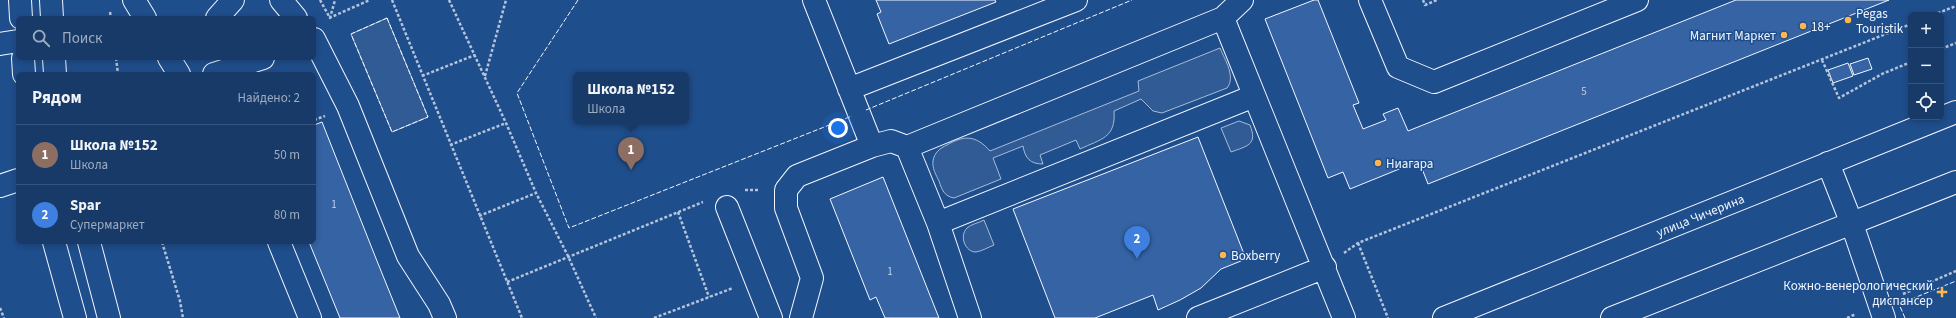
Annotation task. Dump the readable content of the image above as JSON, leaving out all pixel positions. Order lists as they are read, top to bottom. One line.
{"streets":{"main road":["улица Чичерина"]},"places":{"other":["Pegas Touristik","18+","Магнит Маркет","Ниагара","Boxberry"],"health":["Кожно-венерологический диспансер"]},"house_numbers":["5","1","1"],"page":{"map_buttons":["+","−"],"search":"Поиск","popup":["Школа №152","Школа"],"heading":["Рядом","Найдено: 2"],"list":[{"mark":"1","name":"Школа №152","note":"Школа","value":"50 m"},{"mark":"2","name":"Spar","note":"Супермаркет","value":"80 m"}],"pins":["1","2"]}}
